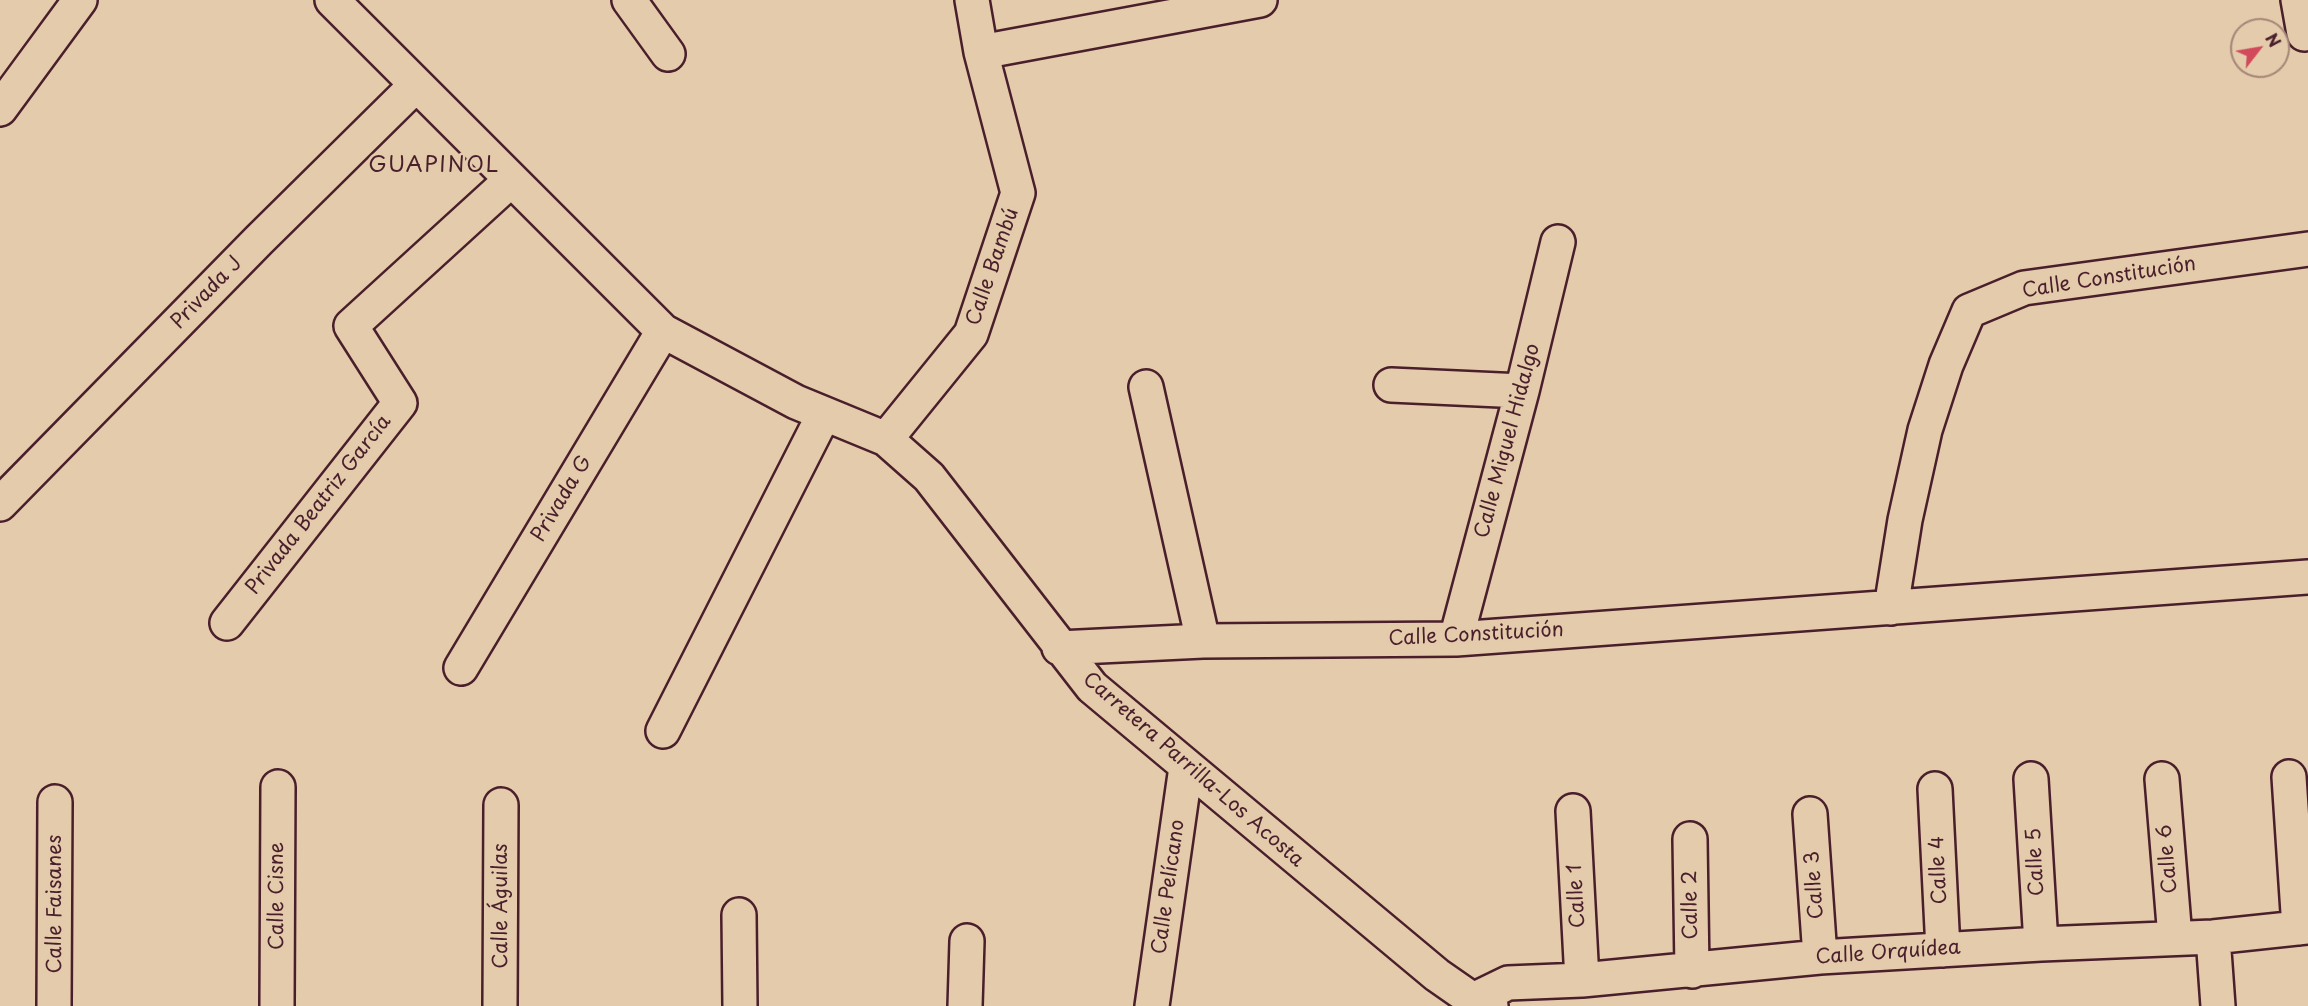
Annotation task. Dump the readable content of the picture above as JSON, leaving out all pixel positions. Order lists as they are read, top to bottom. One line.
{"streets":{"street":["Calle Bambú","Calle Constitución","Privada J","Calle Miguel Hidalgo","Privada G","Privada Beatriz García","Carretera Parrilla-Los Acosta","Calle 6","Calle 5","Calle 4","Calle 3","Calle Pelícano","Calle Cisne","Calle 1","Calle Faisanes","Calle 2","Calle Águilas","Calle Orquídea"]},"crossings":[["Calle Bambú","Carretera Parrilla-Los Acosta"],["Calle Constitución","Calle Miguel Hidalgo"],["Calle Constitución","Carretera Parrilla-Los Acosta"],["Privada J","Carretera Parrilla-Los Acosta"],["Privada G","Carretera Parrilla-Los Acosta"],["Privada Beatriz García","Carretera Parrilla-Los Acosta"],["Carretera Parrilla-Los Acosta","Calle Pelícano"],["Carretera Parrilla-Los Acosta","Calle Orquídea"],["Calle 6","Calle Orquídea"],["Calle 5","Calle Orquídea"],["Calle 4","Calle Orquídea"],["Calle 3","Calle Orquídea"],["Calle 1","Calle Orquídea"],["Calle 2","Calle Orquídea"]],"districts":["GUAPINOL"],"north":"top right"}
